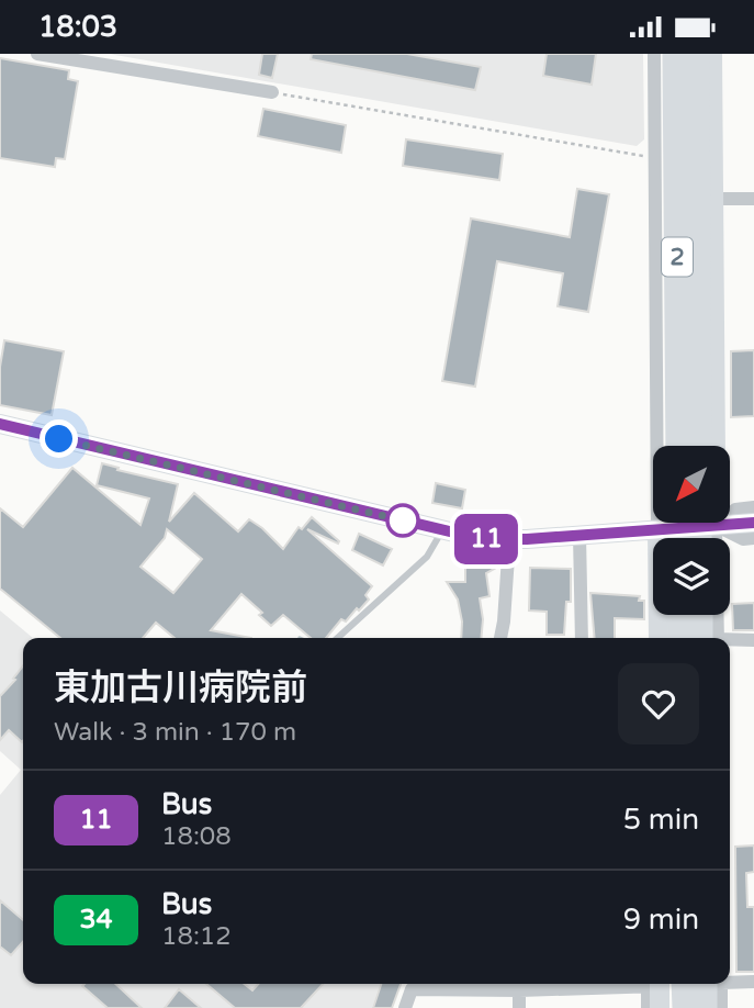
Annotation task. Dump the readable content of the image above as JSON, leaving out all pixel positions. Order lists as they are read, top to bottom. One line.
{"streets":{"highway":["2"]},"lines":["bus line 11"],"north":"bottom left","page":{"status":"18:03","on_map":"11","heading":["東加古川病院前","Walk · 3 min · 170 m"],"list":[{"mark":"11","name":"Bus","note":"18:08","value":"5 min"},{"mark":"34","name":"Bus","note":"18:12","value":"9 min"}]}}
